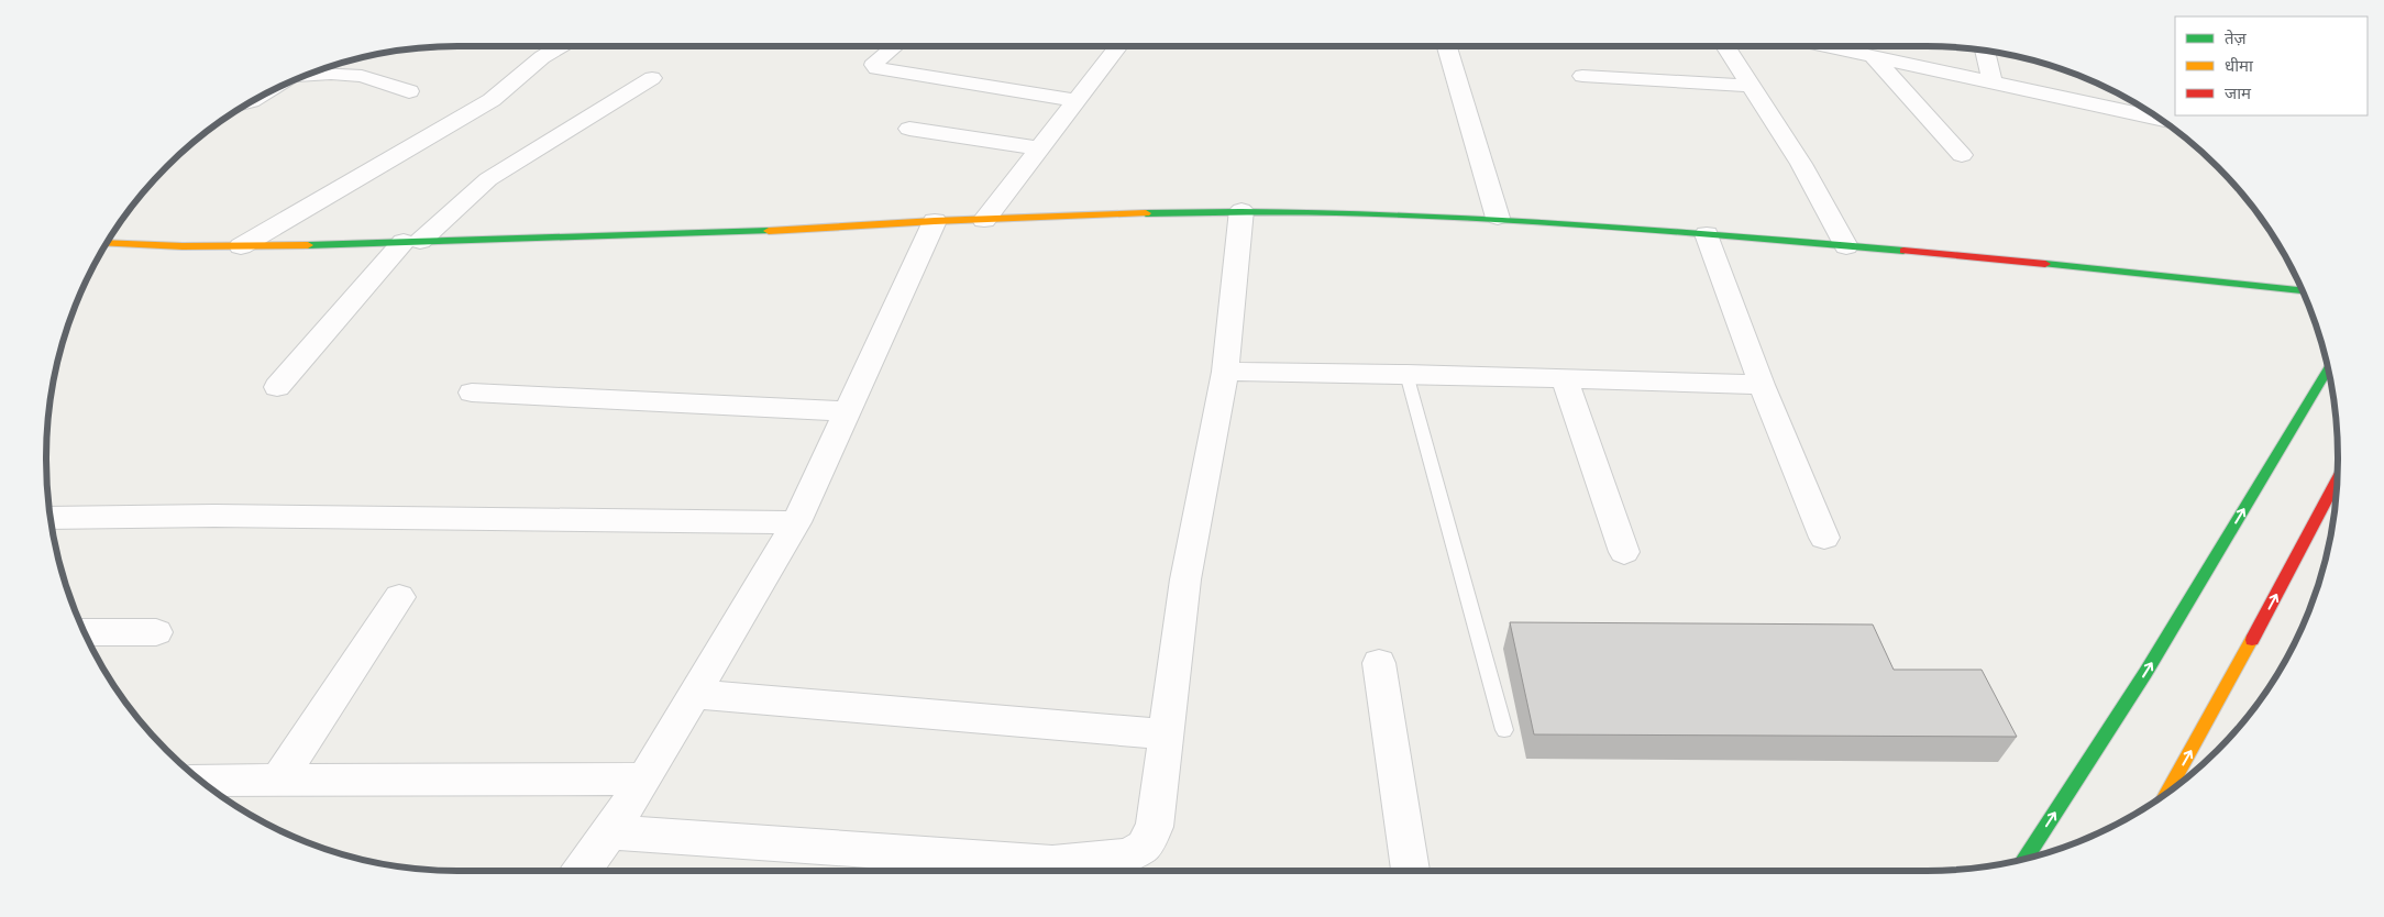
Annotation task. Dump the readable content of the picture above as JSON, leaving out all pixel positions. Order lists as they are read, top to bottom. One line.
{"legend":["तेज़","धीमा","जाम"]}
